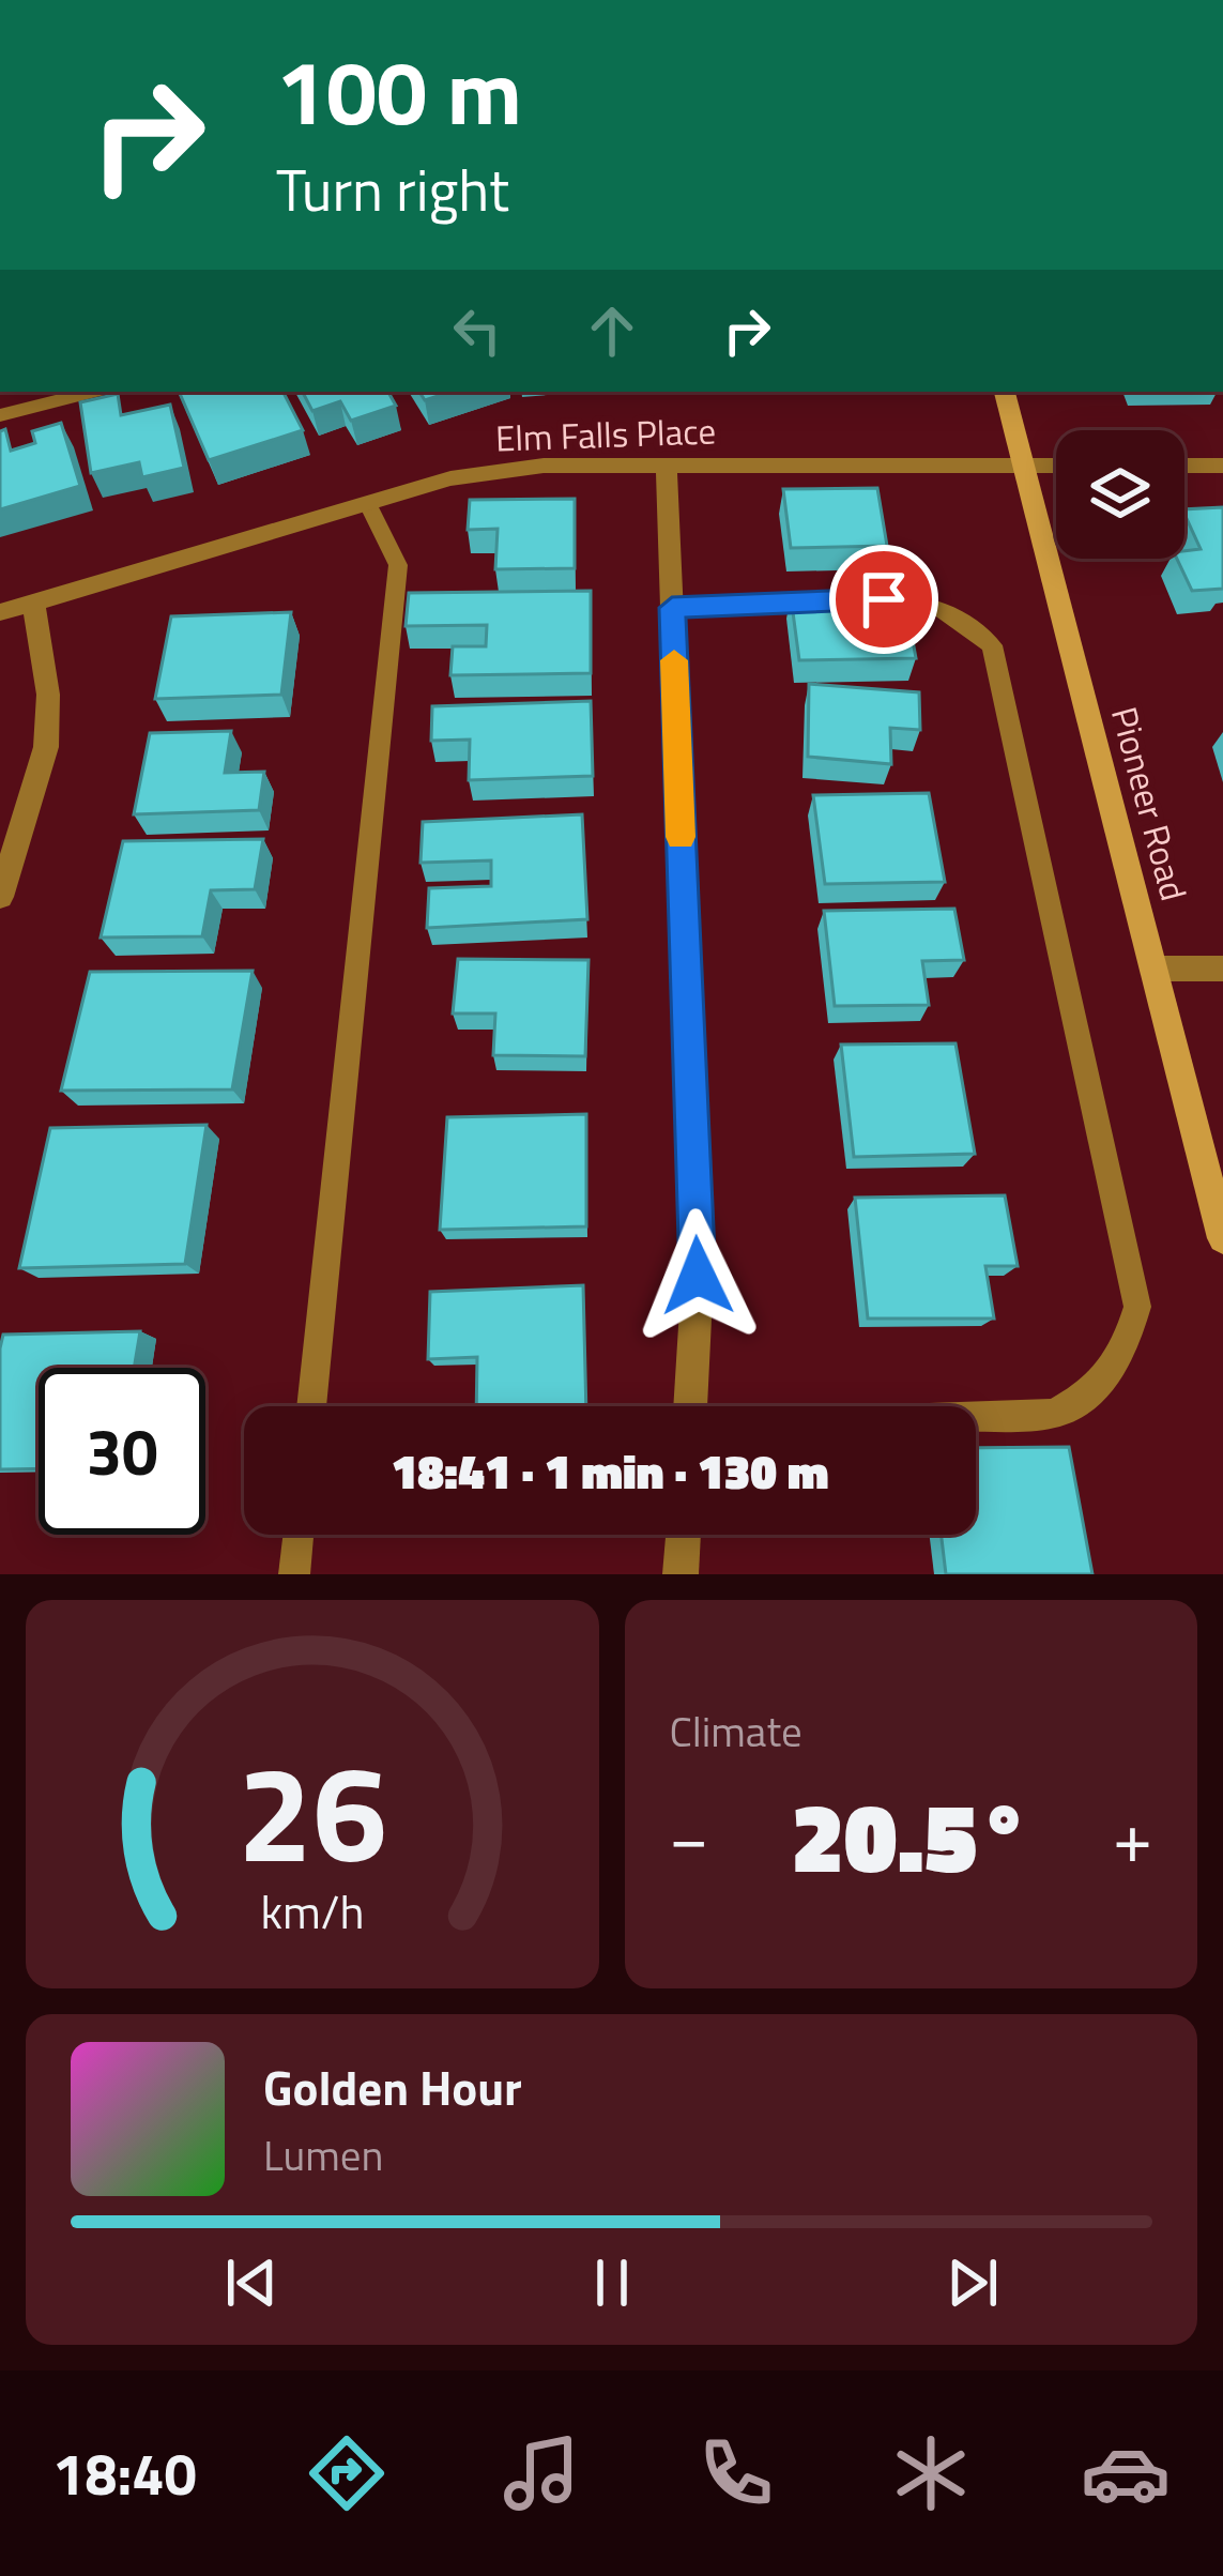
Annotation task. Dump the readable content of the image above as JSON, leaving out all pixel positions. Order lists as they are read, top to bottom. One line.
{"streets":{"main road":["Pioneer Road"],"street":["Elm Falls Place"]},"crossings":[["Elm Falls Place","Pioneer Road"]],"page":{"turn":["100 m","Turn right"],"limit":"30","trip":"18:41 · 1 min · 130 m","tile":"Climate","heat":["−","20.5°","+"],"song":["Golden Hour","Lumen"],"tabs":"18:40","gauge":["26","km/h"]}}
